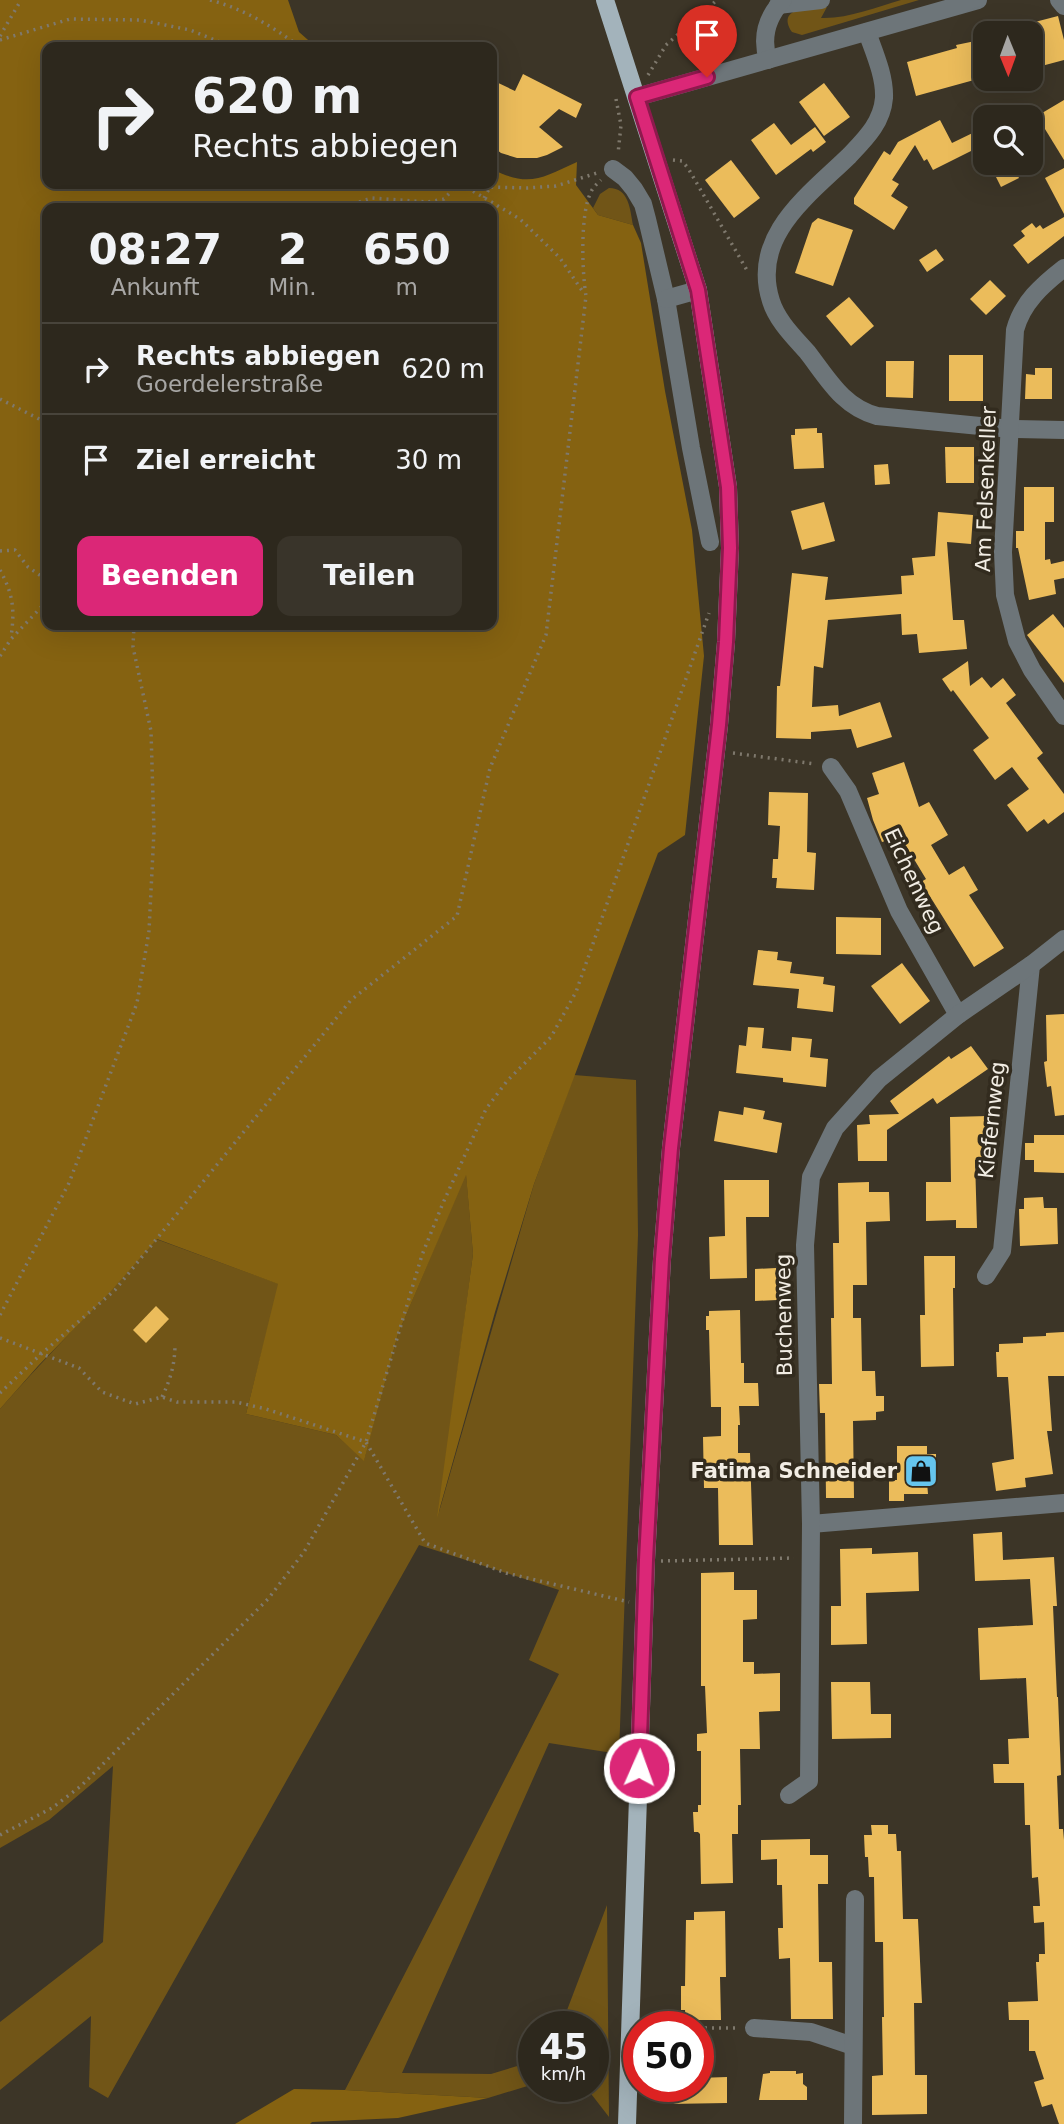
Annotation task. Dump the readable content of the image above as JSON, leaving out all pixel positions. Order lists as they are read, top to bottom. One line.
{"streets":{"street":["Am Felsenkeller","Eichenweg","Kiefernweg","Buchenweg"]},"crossings":[["Eichenweg","Buchenweg"],["Kiefernweg","Buchenweg"]],"places":{"shop":["Fatima Schneider"]},"north":"bottom","page":{"turn":["620 m","Rechts abbiegen"],"eta":["08:27","Ankunft","2","Min.","650","m"],"list":[{"name":"Rechts abbiegen","note":"Goerdelerstraße","value":"620 m"},{"name":"Ziel erreicht","value":"30 m"}],"buttons":["Beenden","Teilen"],"speed":"45 km/h","limit":"50"}}
